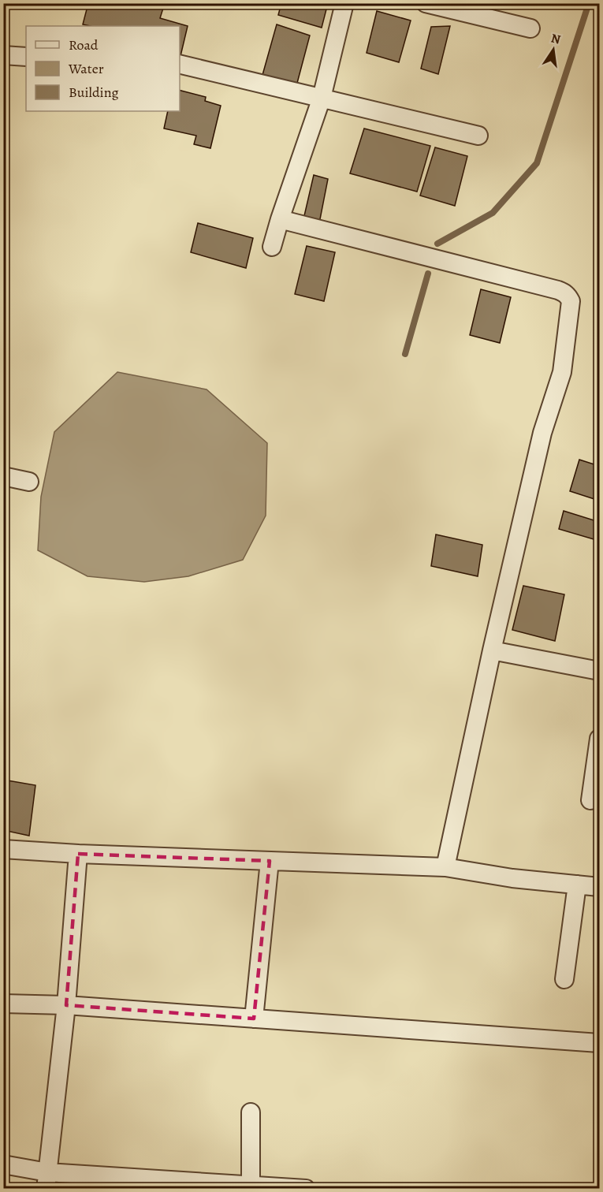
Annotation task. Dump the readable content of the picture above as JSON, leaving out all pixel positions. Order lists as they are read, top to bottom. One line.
{"legend":["Road","Water","Building"],"north":"top"}
